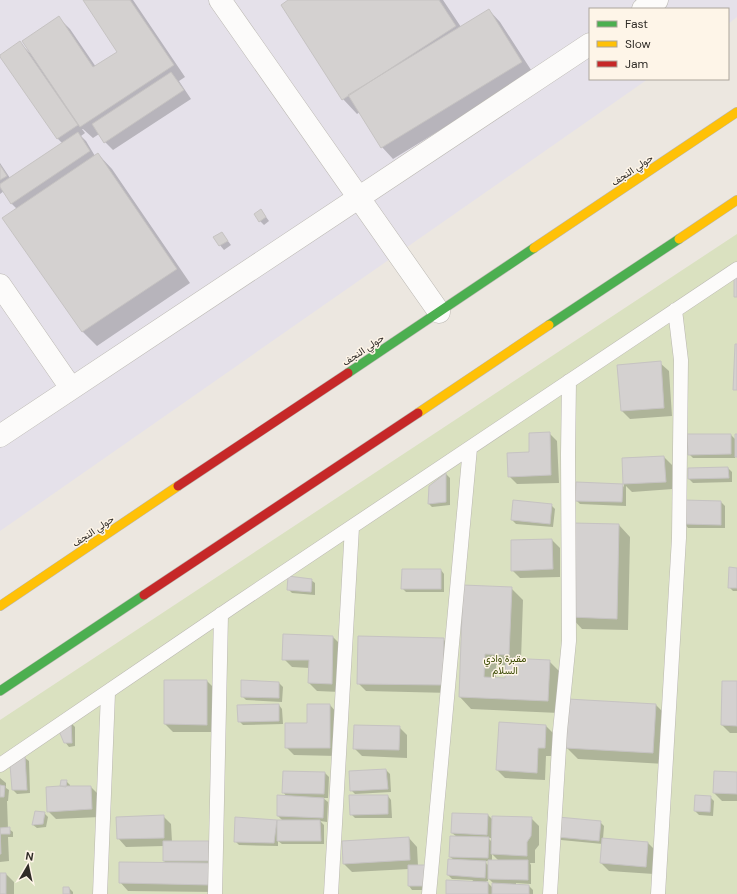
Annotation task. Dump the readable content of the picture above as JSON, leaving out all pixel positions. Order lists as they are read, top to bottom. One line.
{"streets":{"main road":["حولي النجف"]},"parks":["مقبرة وادي السلام"],"legend":["Fast","Slow","Jam"],"north":"top"}
